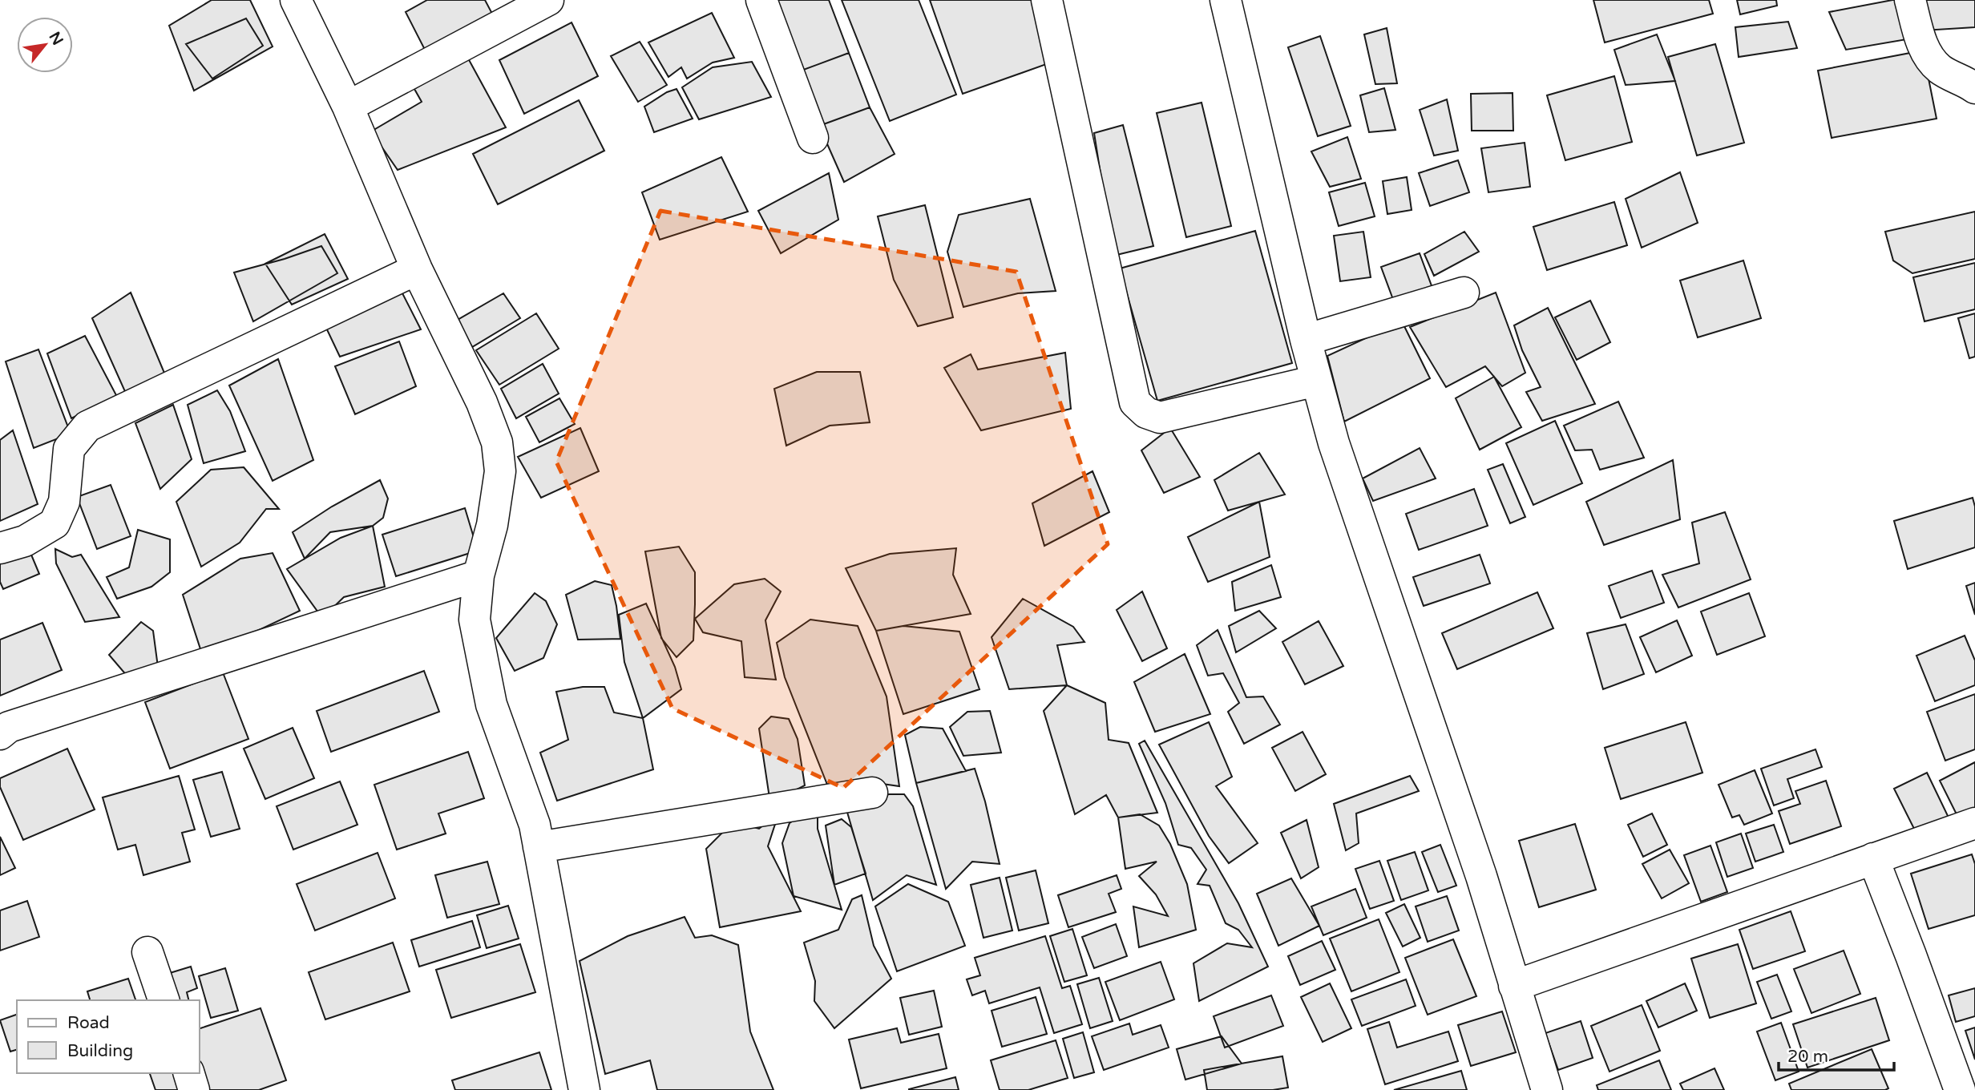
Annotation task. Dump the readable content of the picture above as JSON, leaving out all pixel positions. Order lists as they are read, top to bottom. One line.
{"legend":["Road","Building"],"scale_bar":"20 m","north":"top right"}
